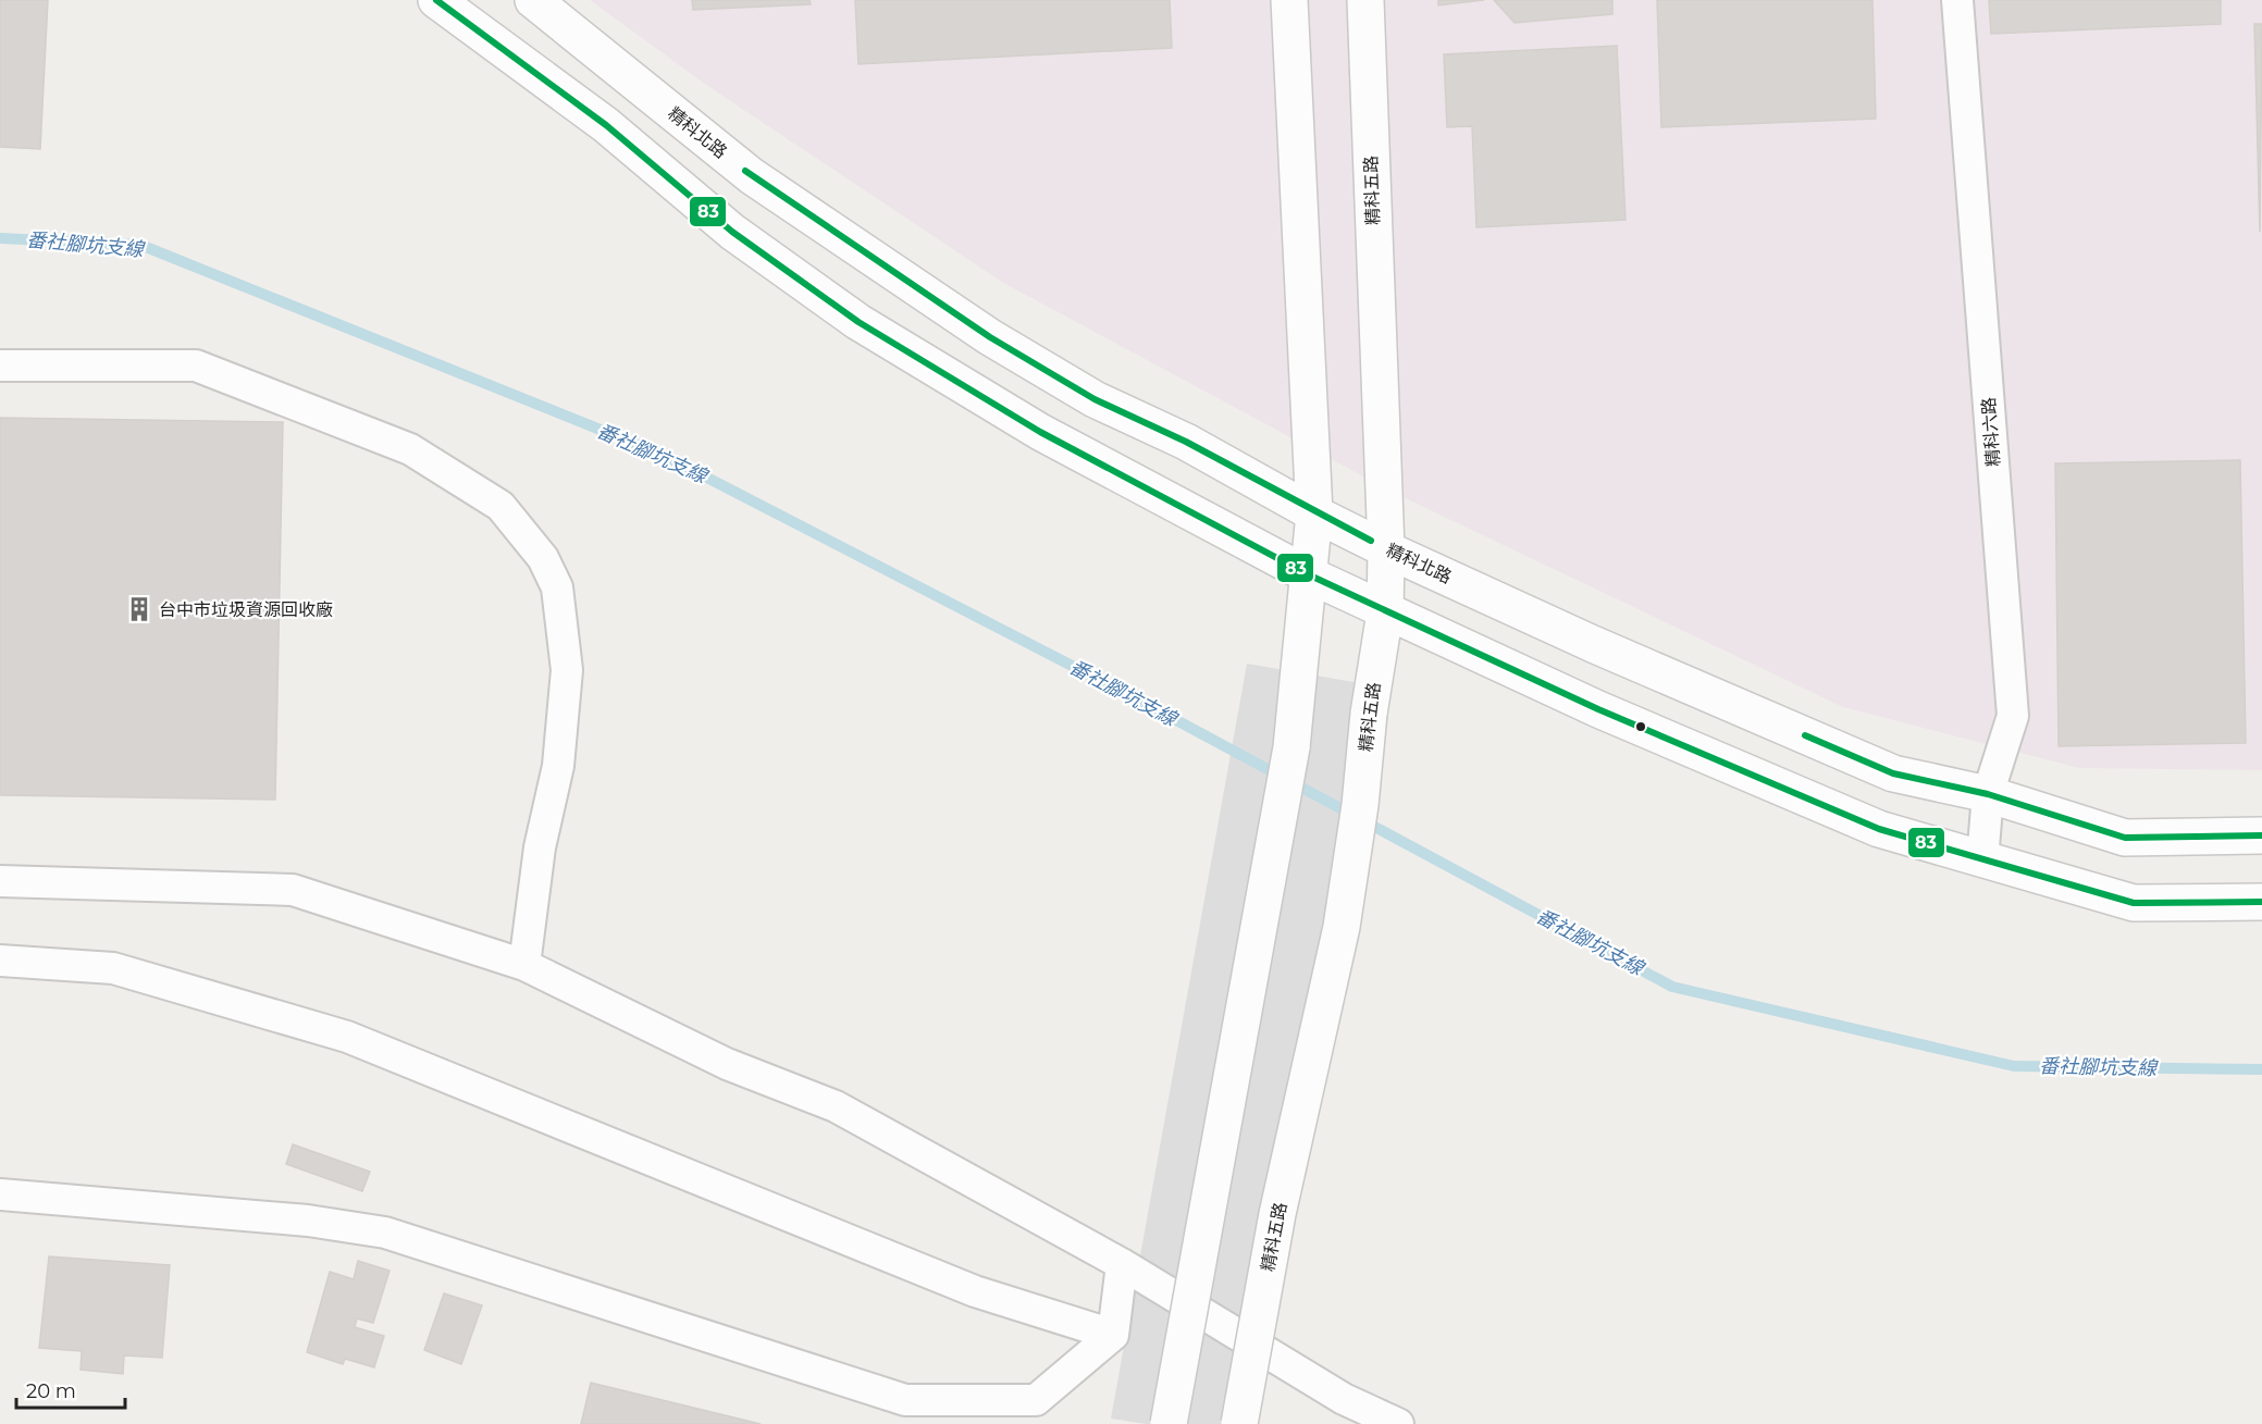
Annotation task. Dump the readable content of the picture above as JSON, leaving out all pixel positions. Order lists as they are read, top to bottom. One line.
{"streets":{"street":["精科北路","精科五路","精科六路"]},"crossings":[["精科北路","精科五路"],["精科北路","精科六路"]],"water":["番社腳坑支線"],"places":{"building":["台中市垃圾資源回收廠"]},"lines":["transit line 83"],"scale_bar":"20 m"}
